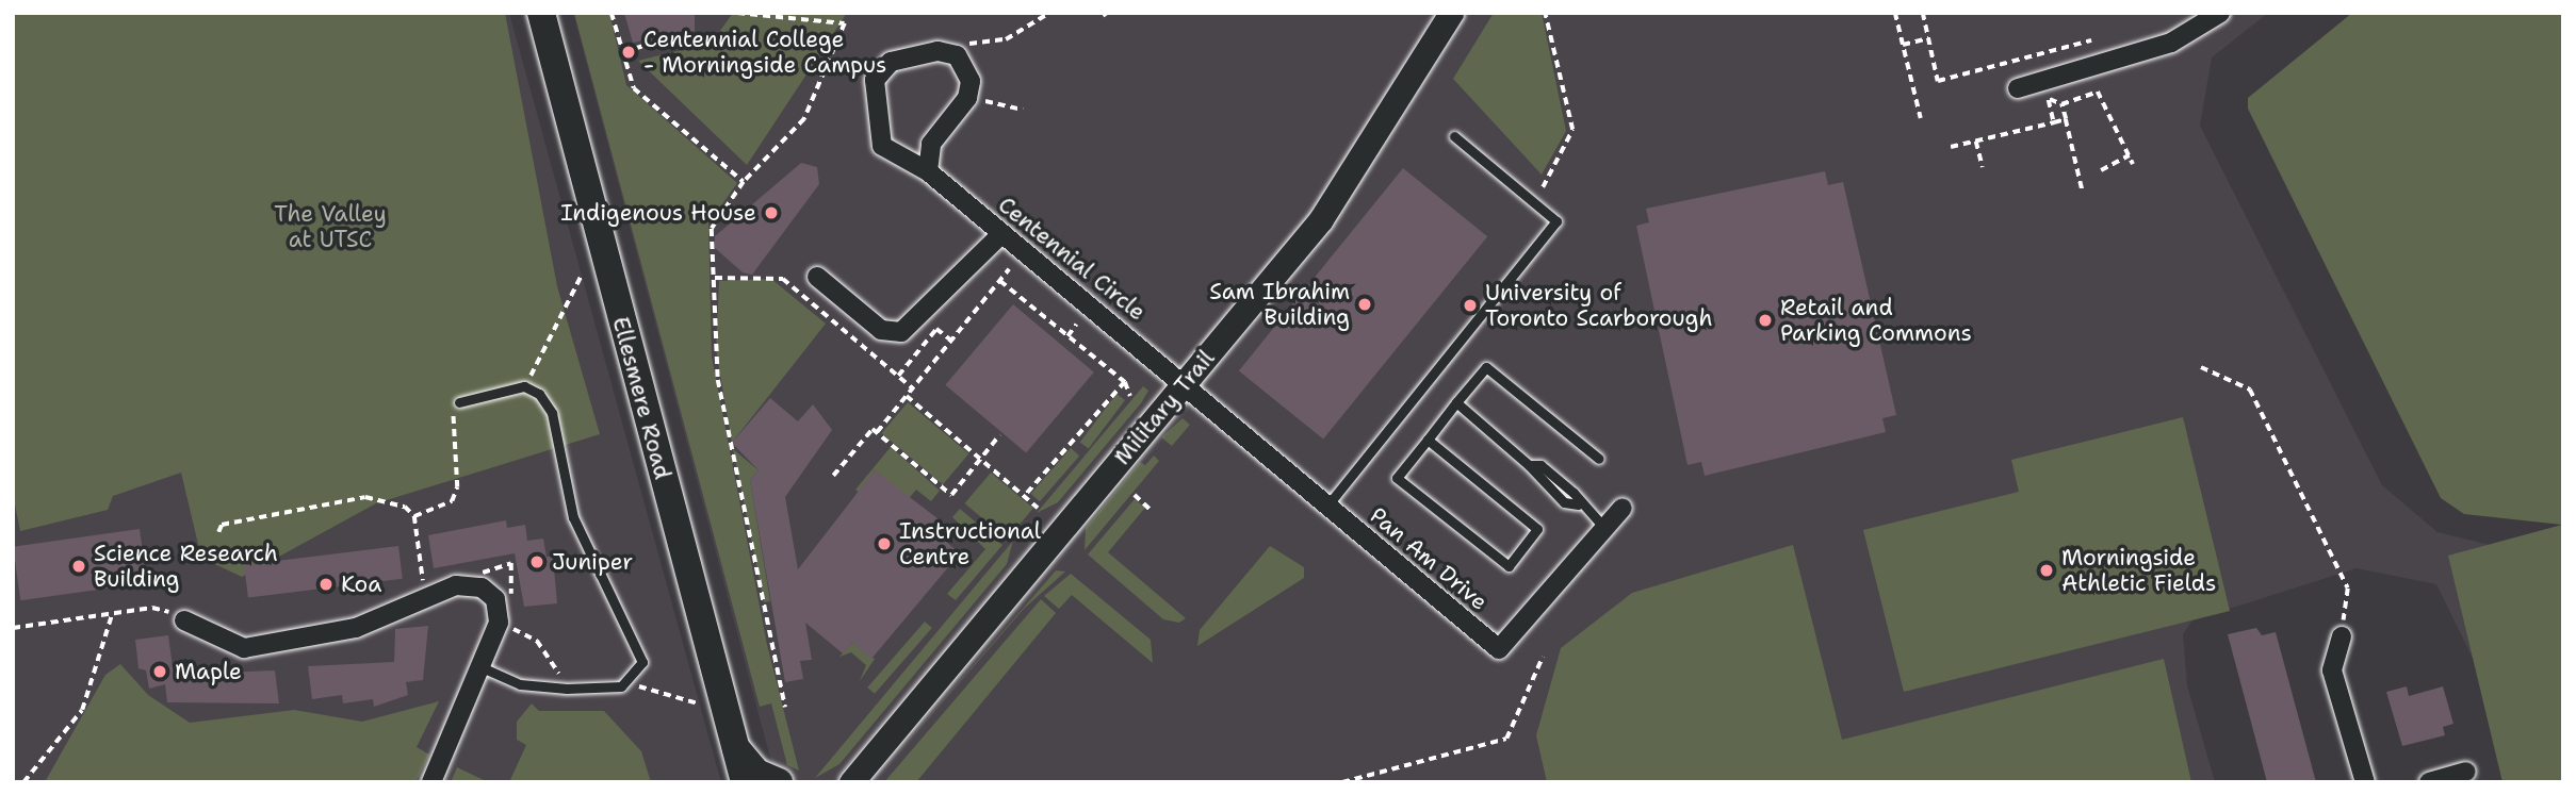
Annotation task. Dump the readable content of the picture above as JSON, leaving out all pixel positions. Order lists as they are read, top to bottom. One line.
{"streets":{"main road":["Ellesmere Road"],"street":["Centennial Circle","Military Trail","Pan Am Drive"]},"crossings":[["Centennial Circle","Military Trail"],["Centennial Circle","Pan Am Drive"],["Military Trail","Pan Am Drive"]],"parks":["The Valley at UTSC"],"places":["Centennial College - Morningside Campus","Indigenous House","Sam Ibrahim Building","University of Toronto Scarborough","Retail and Parking Commons","Instructional Centre","Juniper","Science Research Building","Morningside Athletic Fields","Koa","Maple"]}
